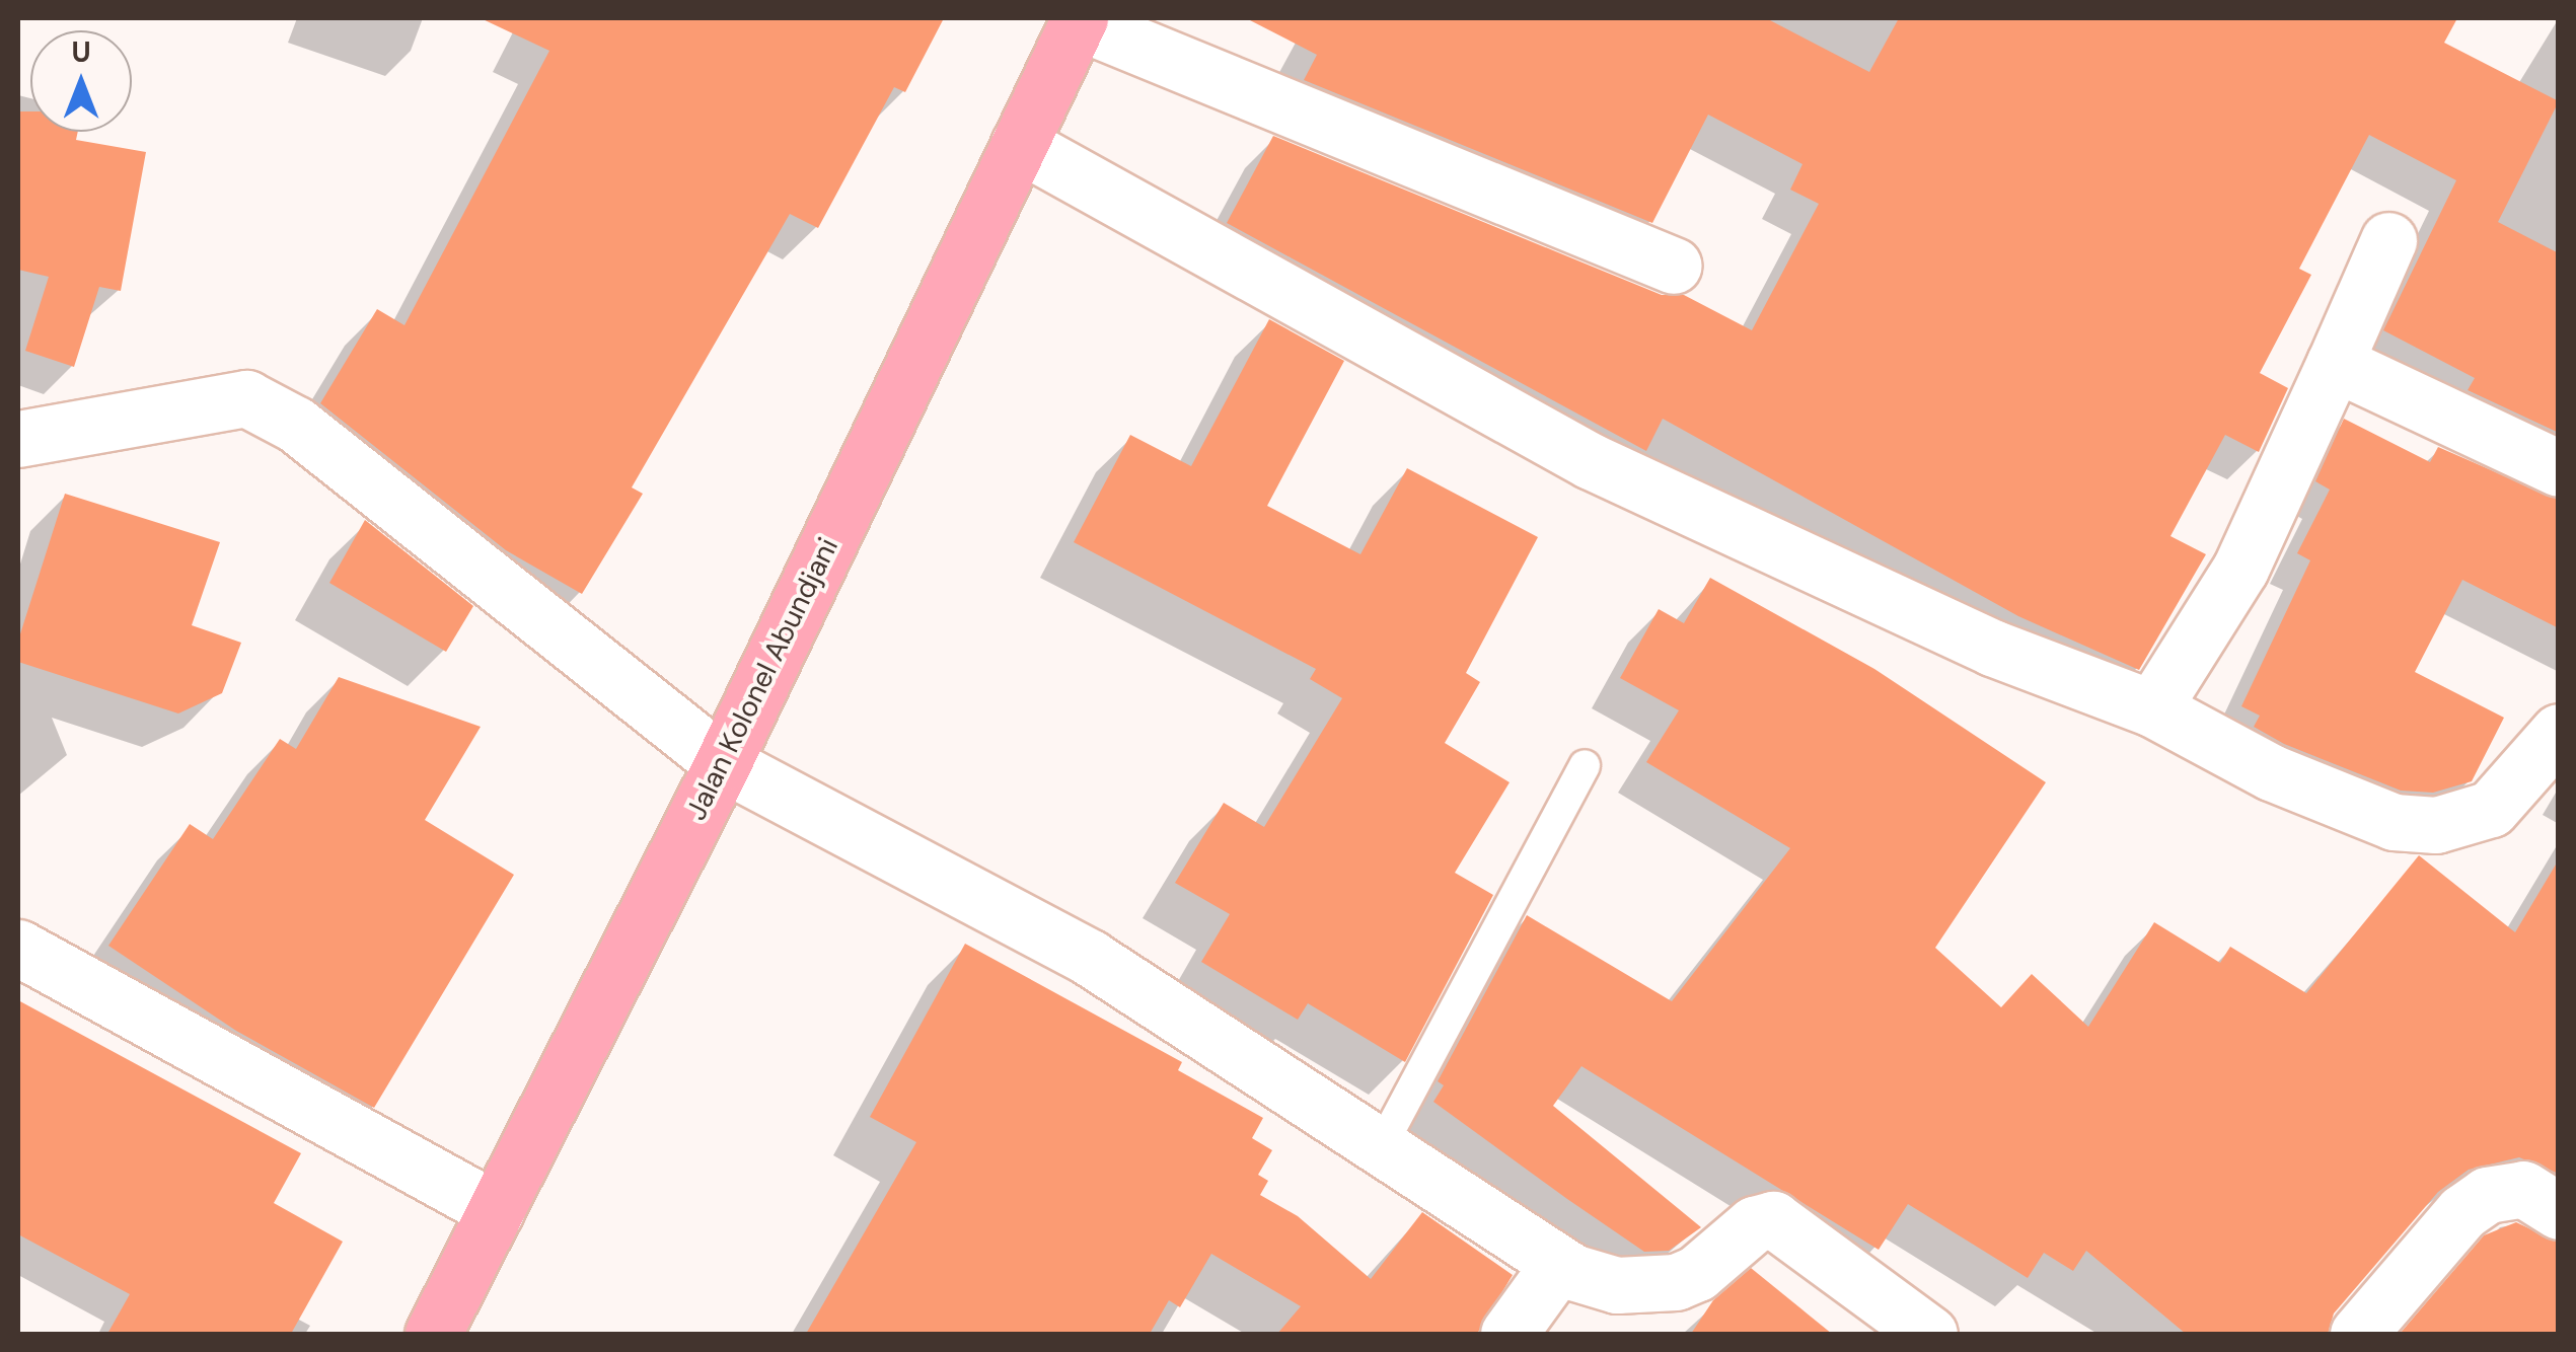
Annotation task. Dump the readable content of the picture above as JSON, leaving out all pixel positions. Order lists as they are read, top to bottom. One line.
{"streets":{"main road":["Jalan Kolonel Abundjani"]},"north":"top"}
